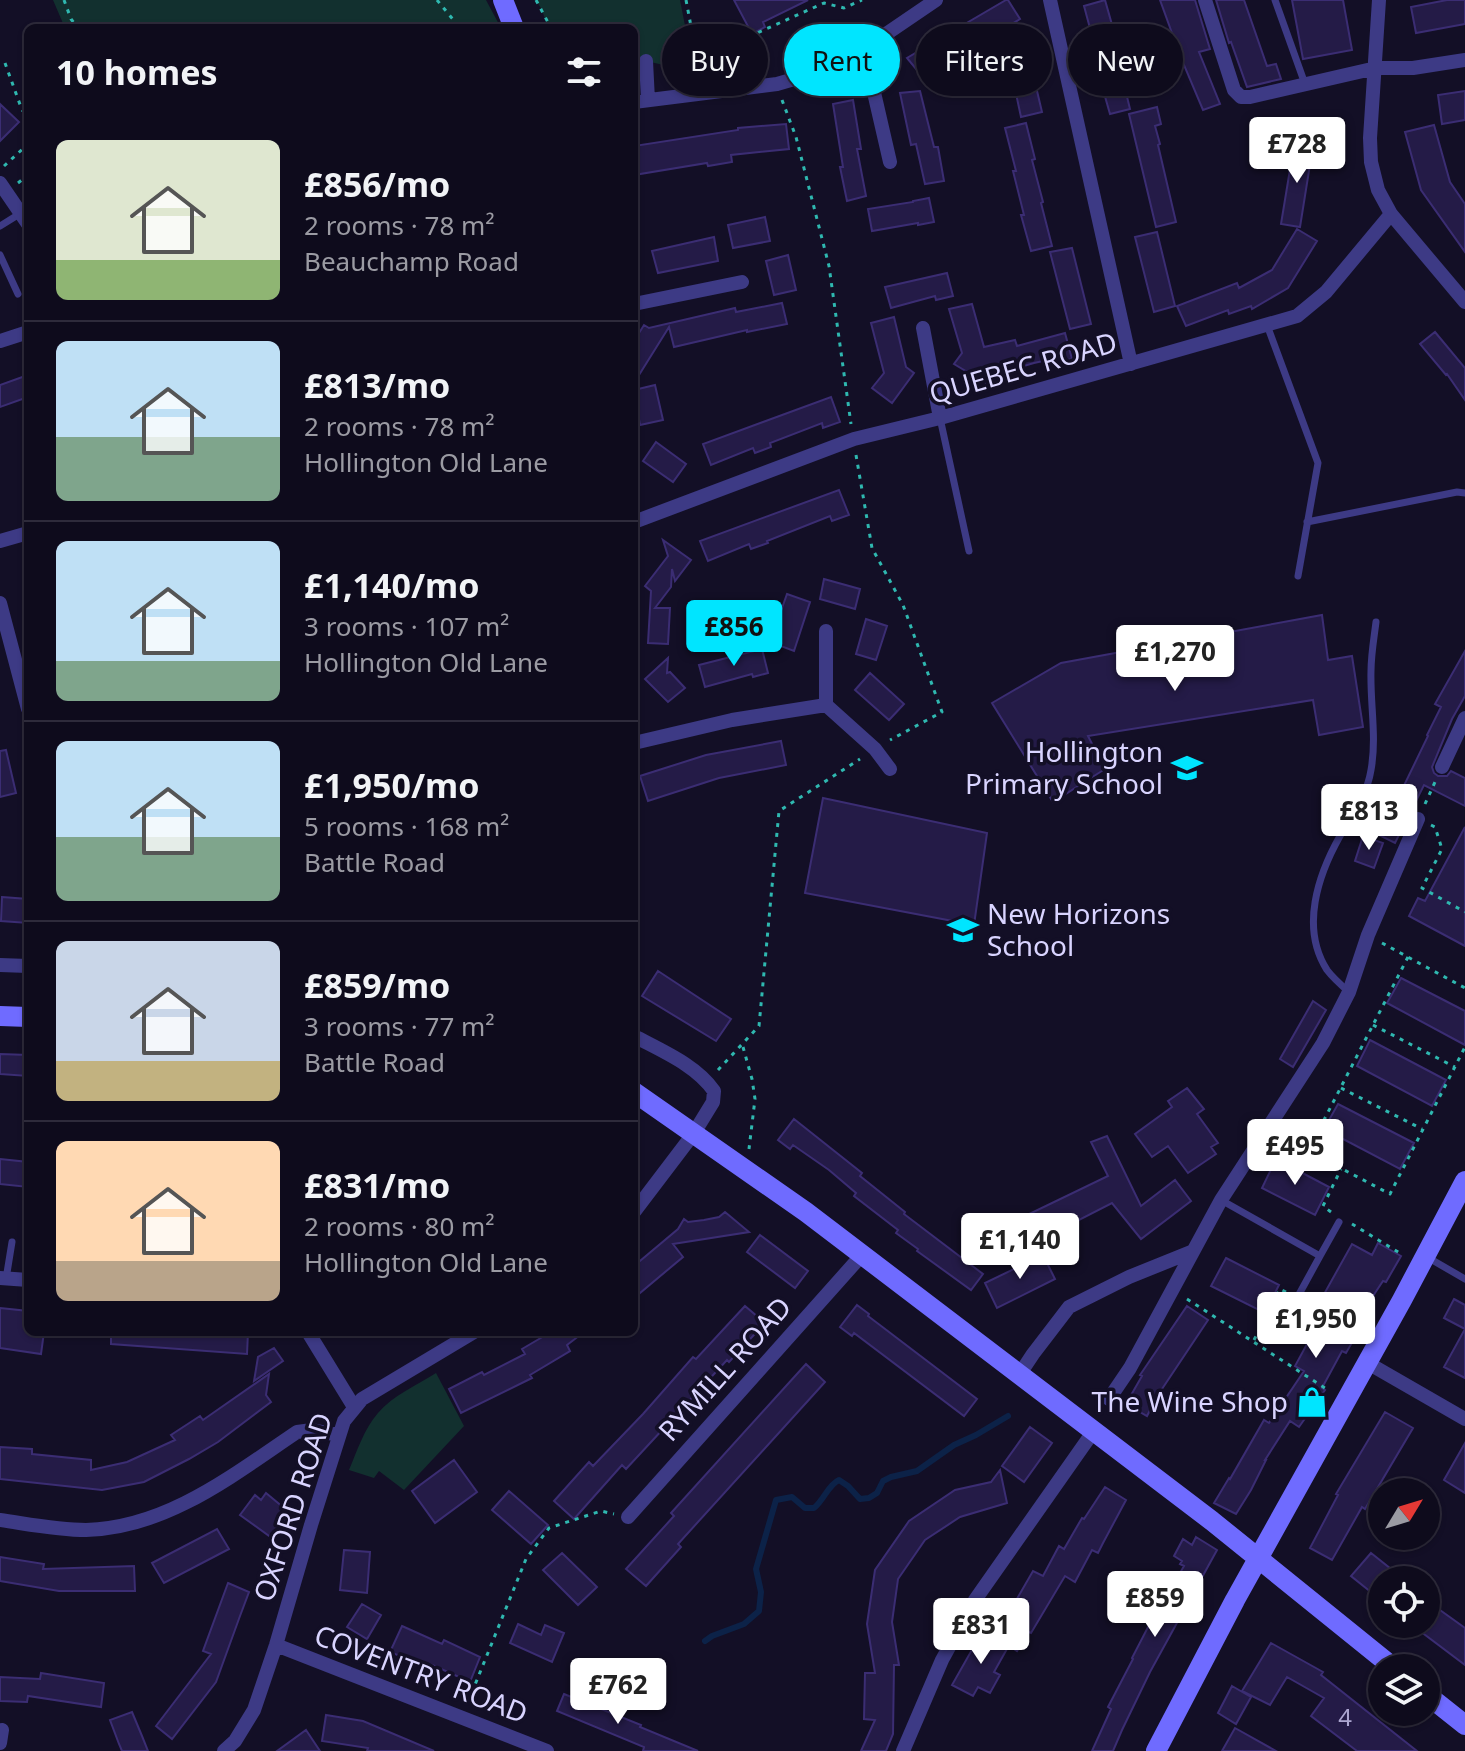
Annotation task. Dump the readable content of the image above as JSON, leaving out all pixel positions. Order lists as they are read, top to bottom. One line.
{"streets":{"street":["QUEBEC ROAD","RYMILL ROAD","OXFORD ROAD","COVENTRY ROAD"]},"crossings":[["OXFORD ROAD","COVENTRY ROAD"]],"places":{"school or university":["Hollington Primary School","New Horizons School"],"shop":["The Wine Shop"]},"house_numbers":["4"],"north":"top right","page":{"chip":["Buy","Rent","Filters","New"],"heading":"10 homes","price":["£728","£856","£1,270","£813","£495","£1,140","£1,950","£859","£831","£762"],"list":[{"name":"£856/mo","note":"2 rooms · 78 m² · Beauchamp Road"},{"name":"£813/mo","note":"2 rooms · 78 m² · Hollington Old Lane"},{"name":"£1,140/mo","note":"3 rooms · 107 m² · Hollington Old Lane"},{"name":"£1,950/mo","note":"5 rooms · 168 m² · Battle Road"},{"name":"£859/mo","note":"3 rooms · 77 m² · Battle Road"},{"name":"£831/mo","note":"2 rooms · 80 m² · Hollington Old Lane"}]}}
